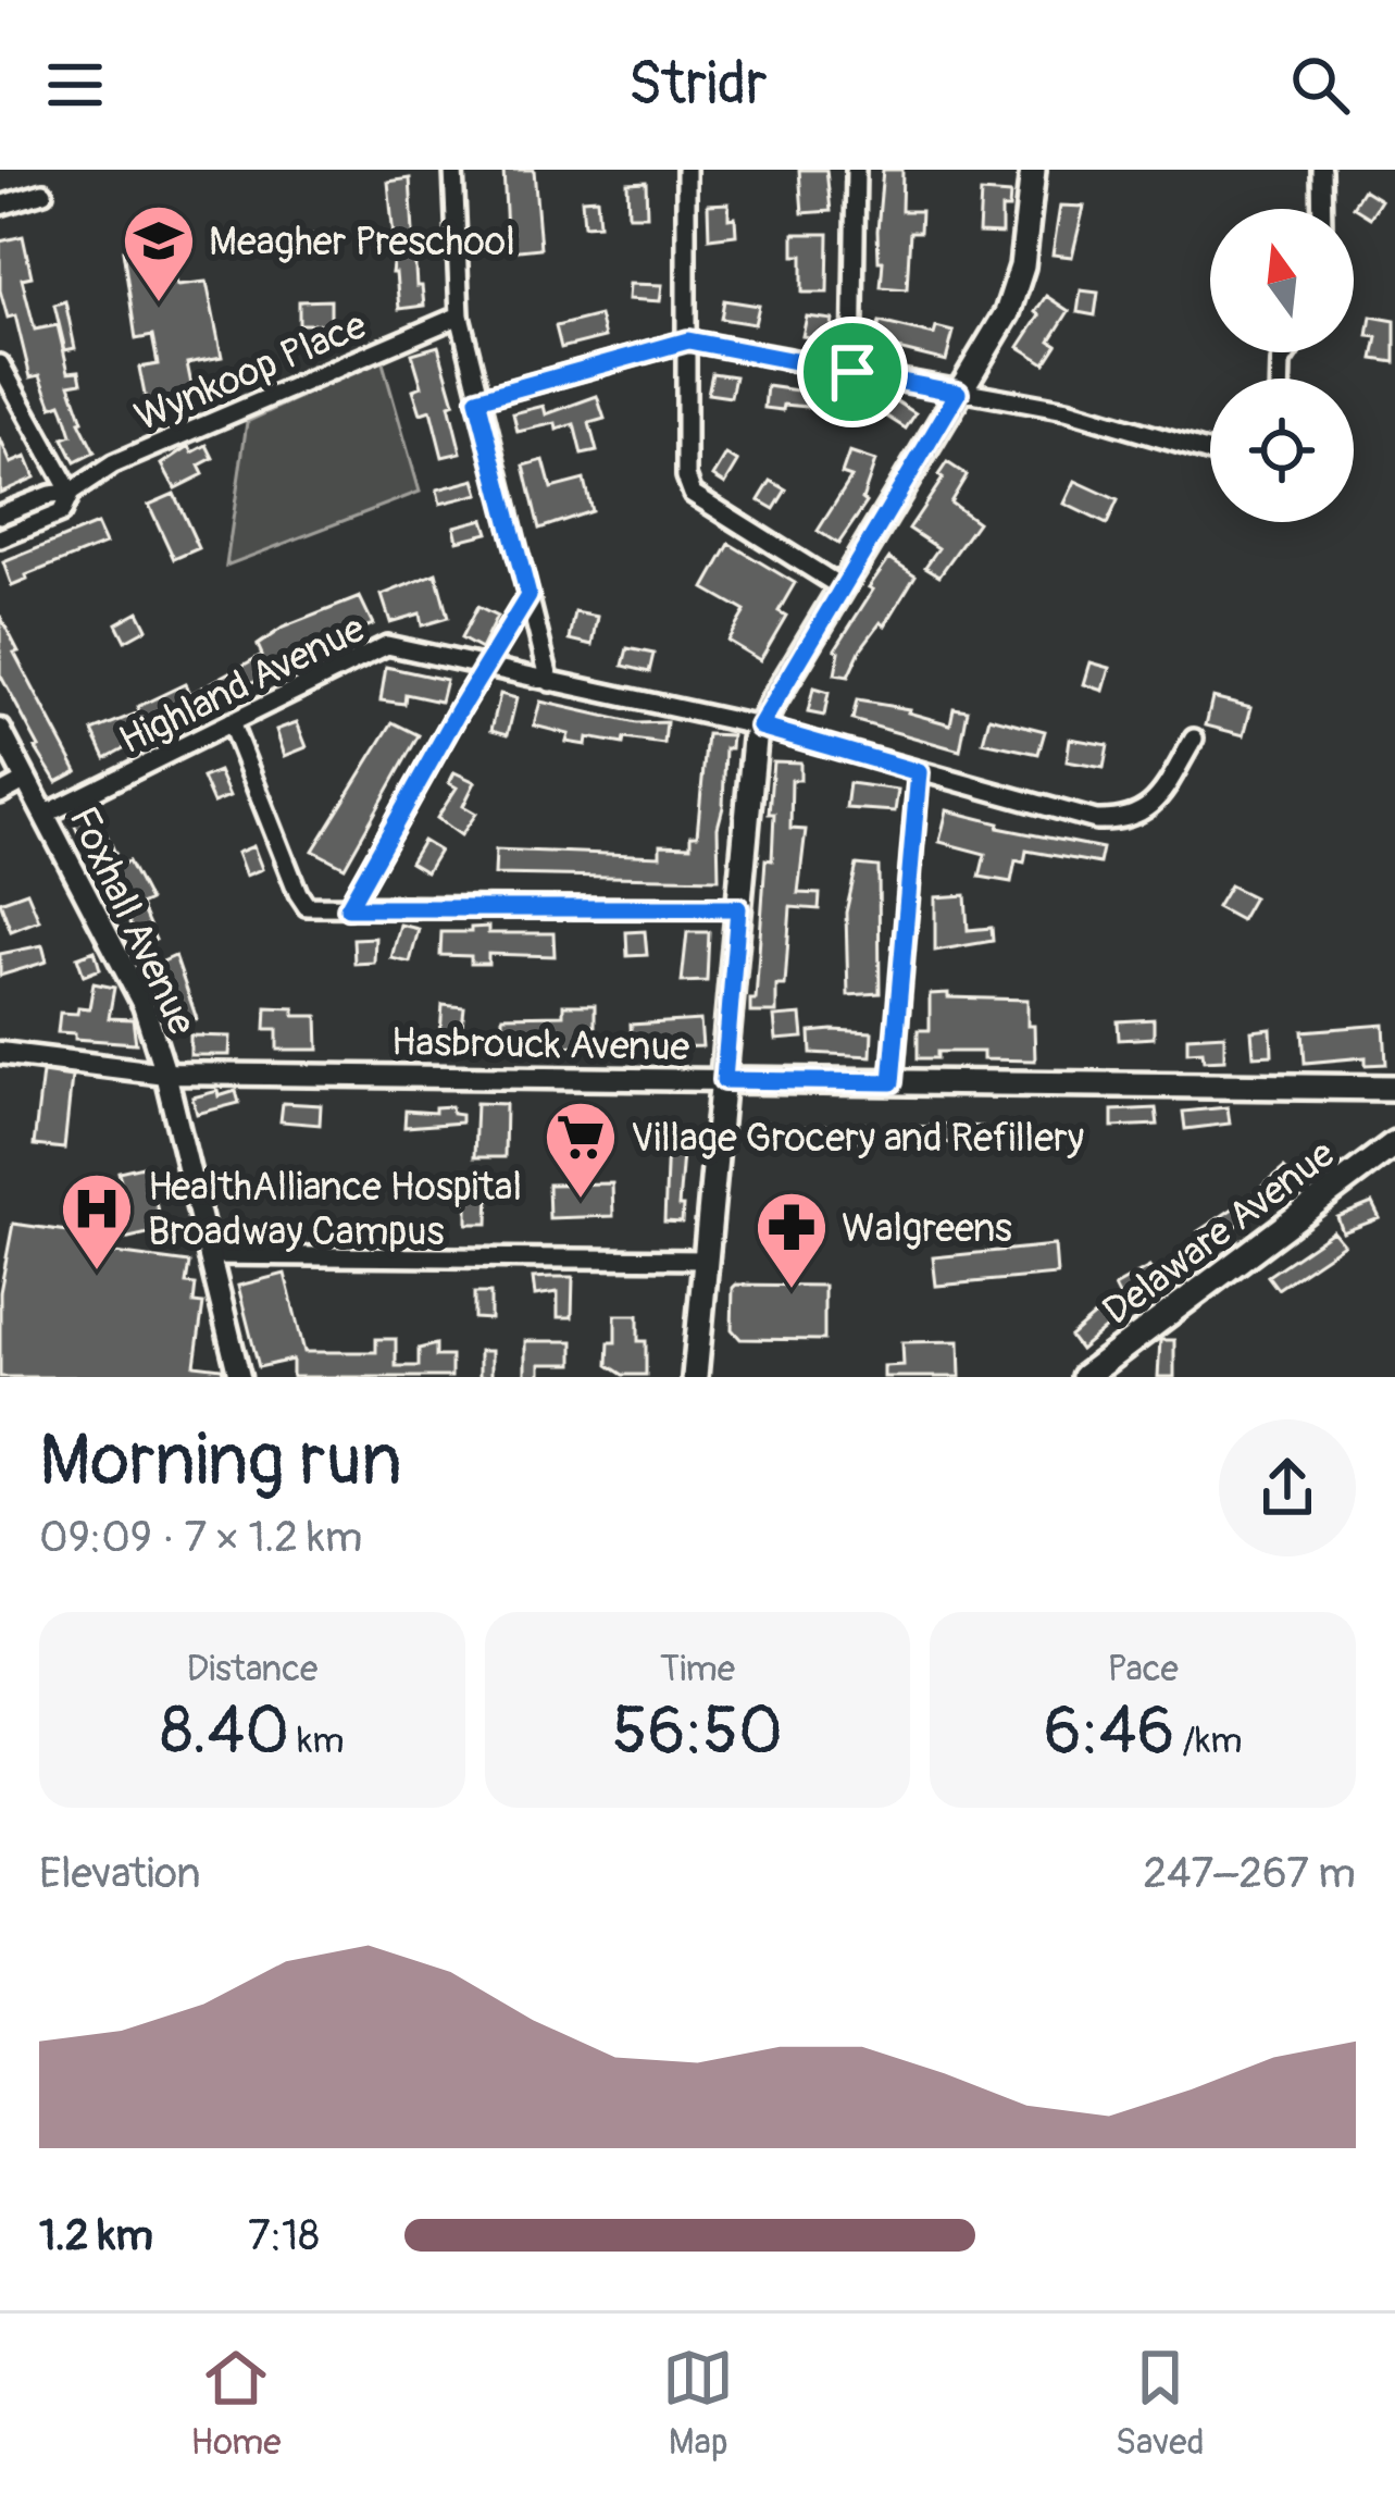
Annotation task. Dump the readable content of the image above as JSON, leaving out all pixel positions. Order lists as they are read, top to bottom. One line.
{"streets":{"main road":["Hasbrouck Avenue","Delaware Avenue"],"street":["Wynkoop Place","Highland Avenue","Foxhall Avenue"]},"crossings":[["Highland Avenue","Foxhall Avenue"],["Foxhall Avenue","Hasbrouck Avenue"]],"places":{"school or university":["Meagher Preschool"],"supermarket":["Village Grocery and Refillery"],"hospital":["HealthAlliance Hospital Broadway Campus"],"pharmacy":["Walgreens"]},"north":"top","page":{"header":"Stridr","heading":["Morning run","09:09 · 7 × 1.2 km"],"stats":[["Distance","8.40 km"],["Time","56:50"],["Pace","6:46 /km"]],"chart":["Elevation","247–267 m"],"list":[{"name":"1.2 km","note":"7:18"}],"tabs":["Home","Map","Saved"]}}
